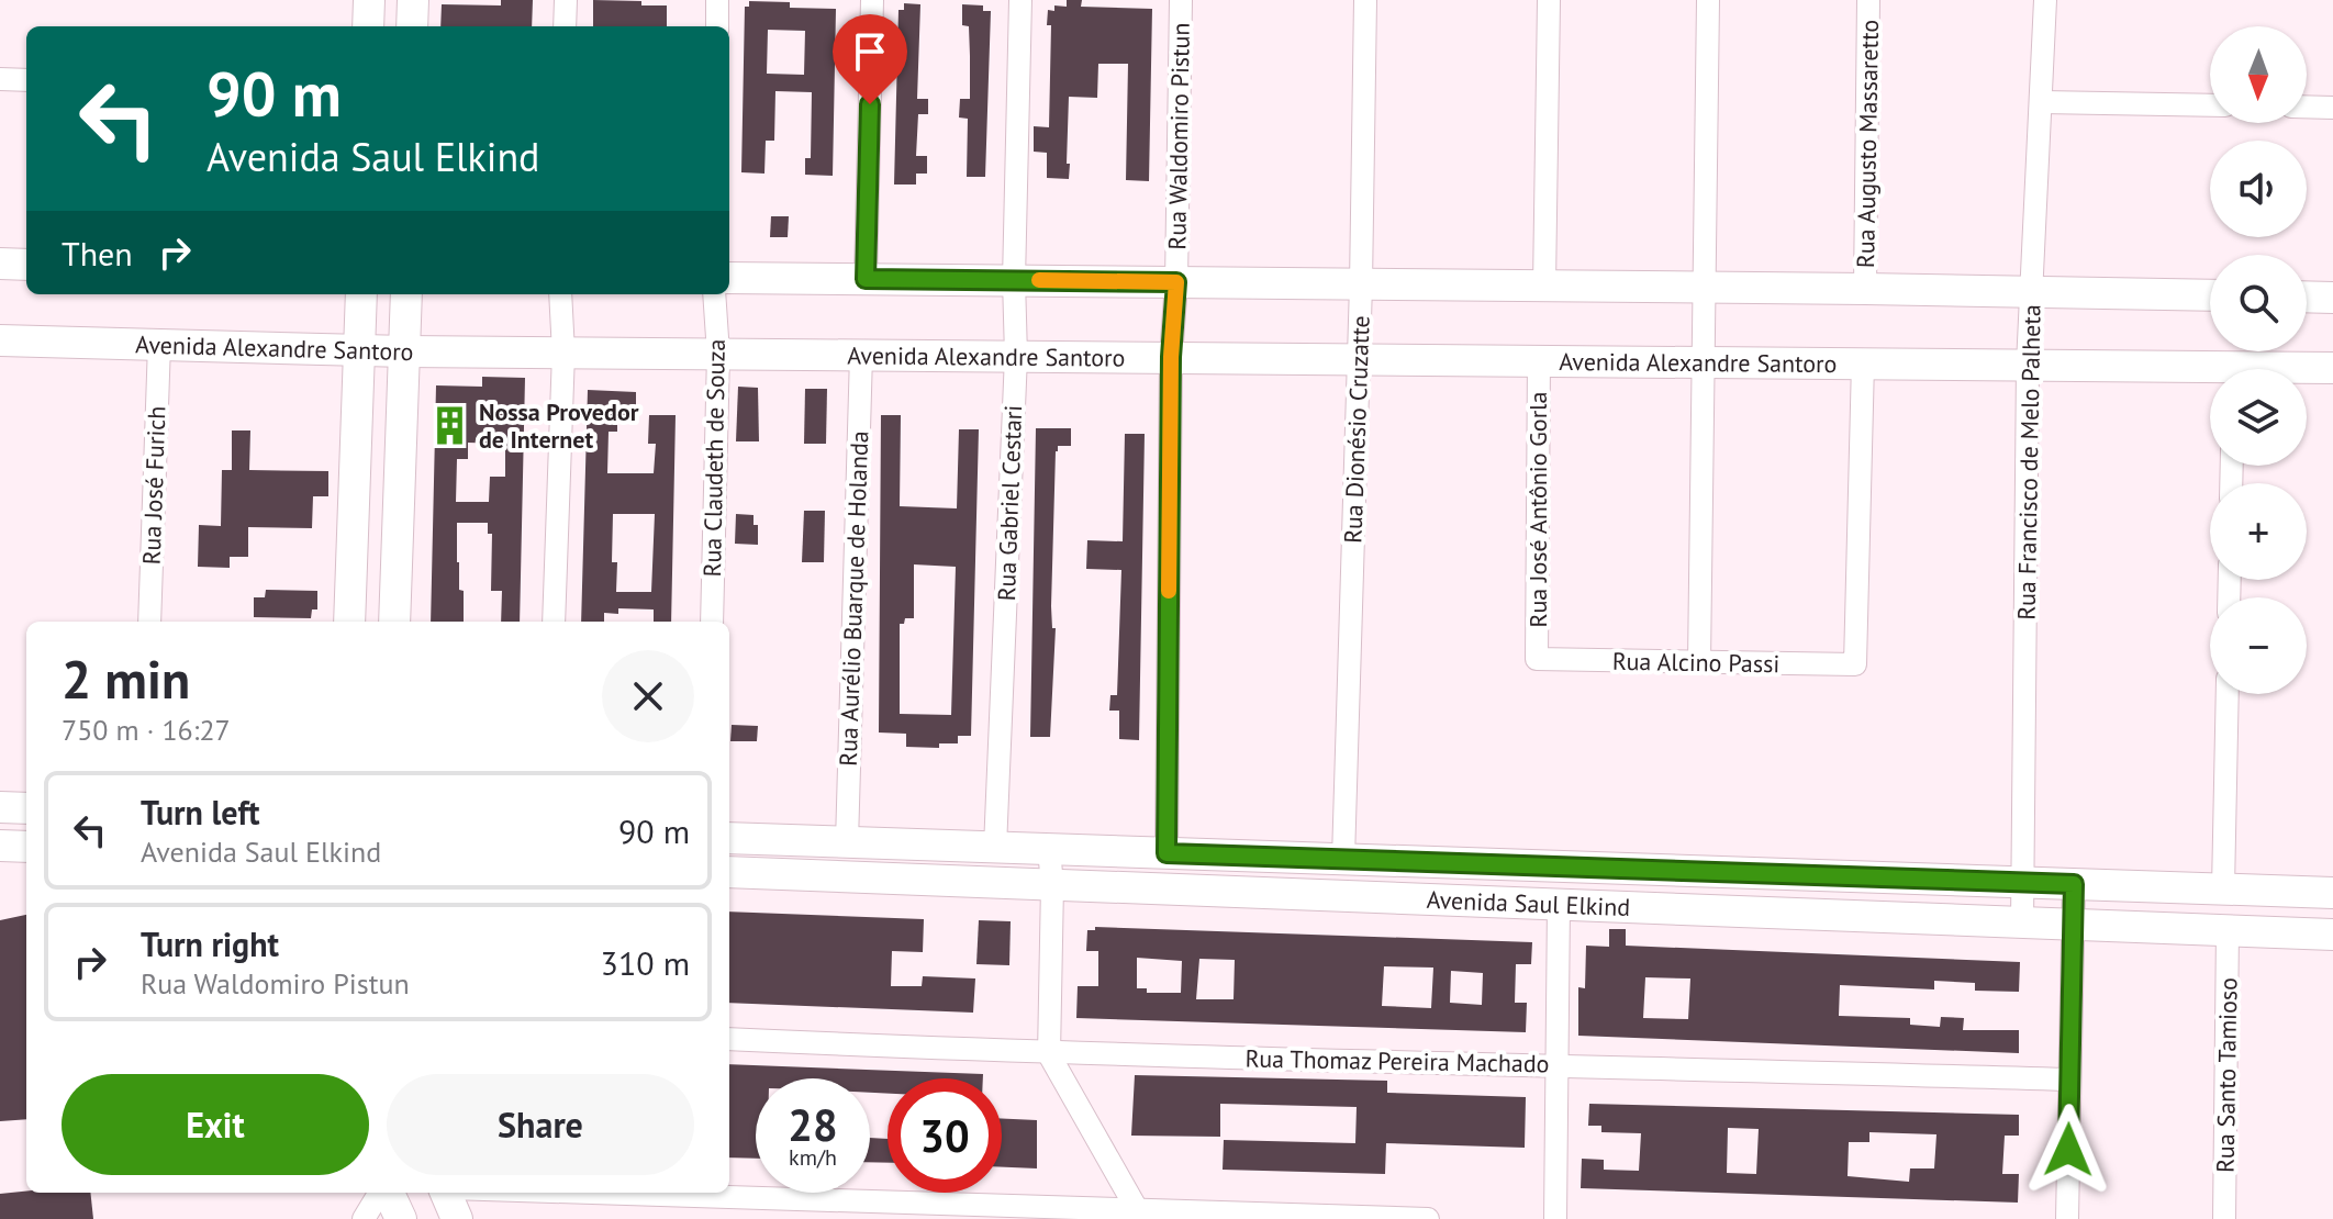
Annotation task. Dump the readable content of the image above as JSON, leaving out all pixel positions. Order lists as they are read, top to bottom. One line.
{"streets":{"main road":["Avenida Alexandre Santoro","Avenida Saul Elkind"],"street":["Rua Waldomiro Pistun","Rua Augusto Massaretto","Rua Dionésio Cruzatte","Rua Claudeth de Souza","Rua Francisco de Melo Palheta","Rua José Furich","Rua Gabriel Cestari","Rua José Antônio Gorla","Rua Aurélio Buarque de Holanda","Rua Alcino Passi","Rua Thomaz Pereira Machado","Rua Santo Tamioso"]},"crossings":[["Rua Waldomiro Pistun","Avenida Alexandre Santoro"],["Rua Waldomiro Pistun","Avenida Saul Elkind"],["Avenida Alexandre Santoro","Rua Dionésio Cruzatte"],["Avenida Alexandre Santoro","Rua Claudeth de Souza"],["Avenida Alexandre Santoro","Rua Francisco de Melo Palheta"],["Avenida Alexandre Santoro","Rua José Furich"],["Avenida Alexandre Santoro","Rua Gabriel Cestari"],["Avenida Alexandre Santoro","Rua José Antônio Gorla"],["Avenida Alexandre Santoro","Rua Aurélio Buarque de Holanda"],["Avenida Alexandre Santoro","Rua Alcino Passi"],["Rua Dionésio Cruzatte","Avenida Saul Elkind"],["Rua Francisco de Melo Palheta","Avenida Saul Elkind"],["Rua Gabriel Cestari","Avenida Saul Elkind"],["Rua José Antônio Gorla","Rua Alcino Passi"],["Rua Aurélio Buarque de Holanda","Avenida Saul Elkind"],["Avenida Saul Elkind","Rua Santo Tamioso"]],"places":{"building":["Nossa Provedor de Internet"]},"north":"bottom","page":{"map_buttons":["+","−"],"turn":["90 m","Avenida Saul Elkind"],"then":"Then","heading":["2 min","750 m · 16:27"],"list":[{"name":"Turn left","note":"Avenida Saul Elkind","value":"90 m"},{"name":"Turn right","note":"Rua Waldomiro Pistun","value":"310 m"}],"buttons":["Exit","Share"],"speed":"28 km/h","limit":"30"}}
